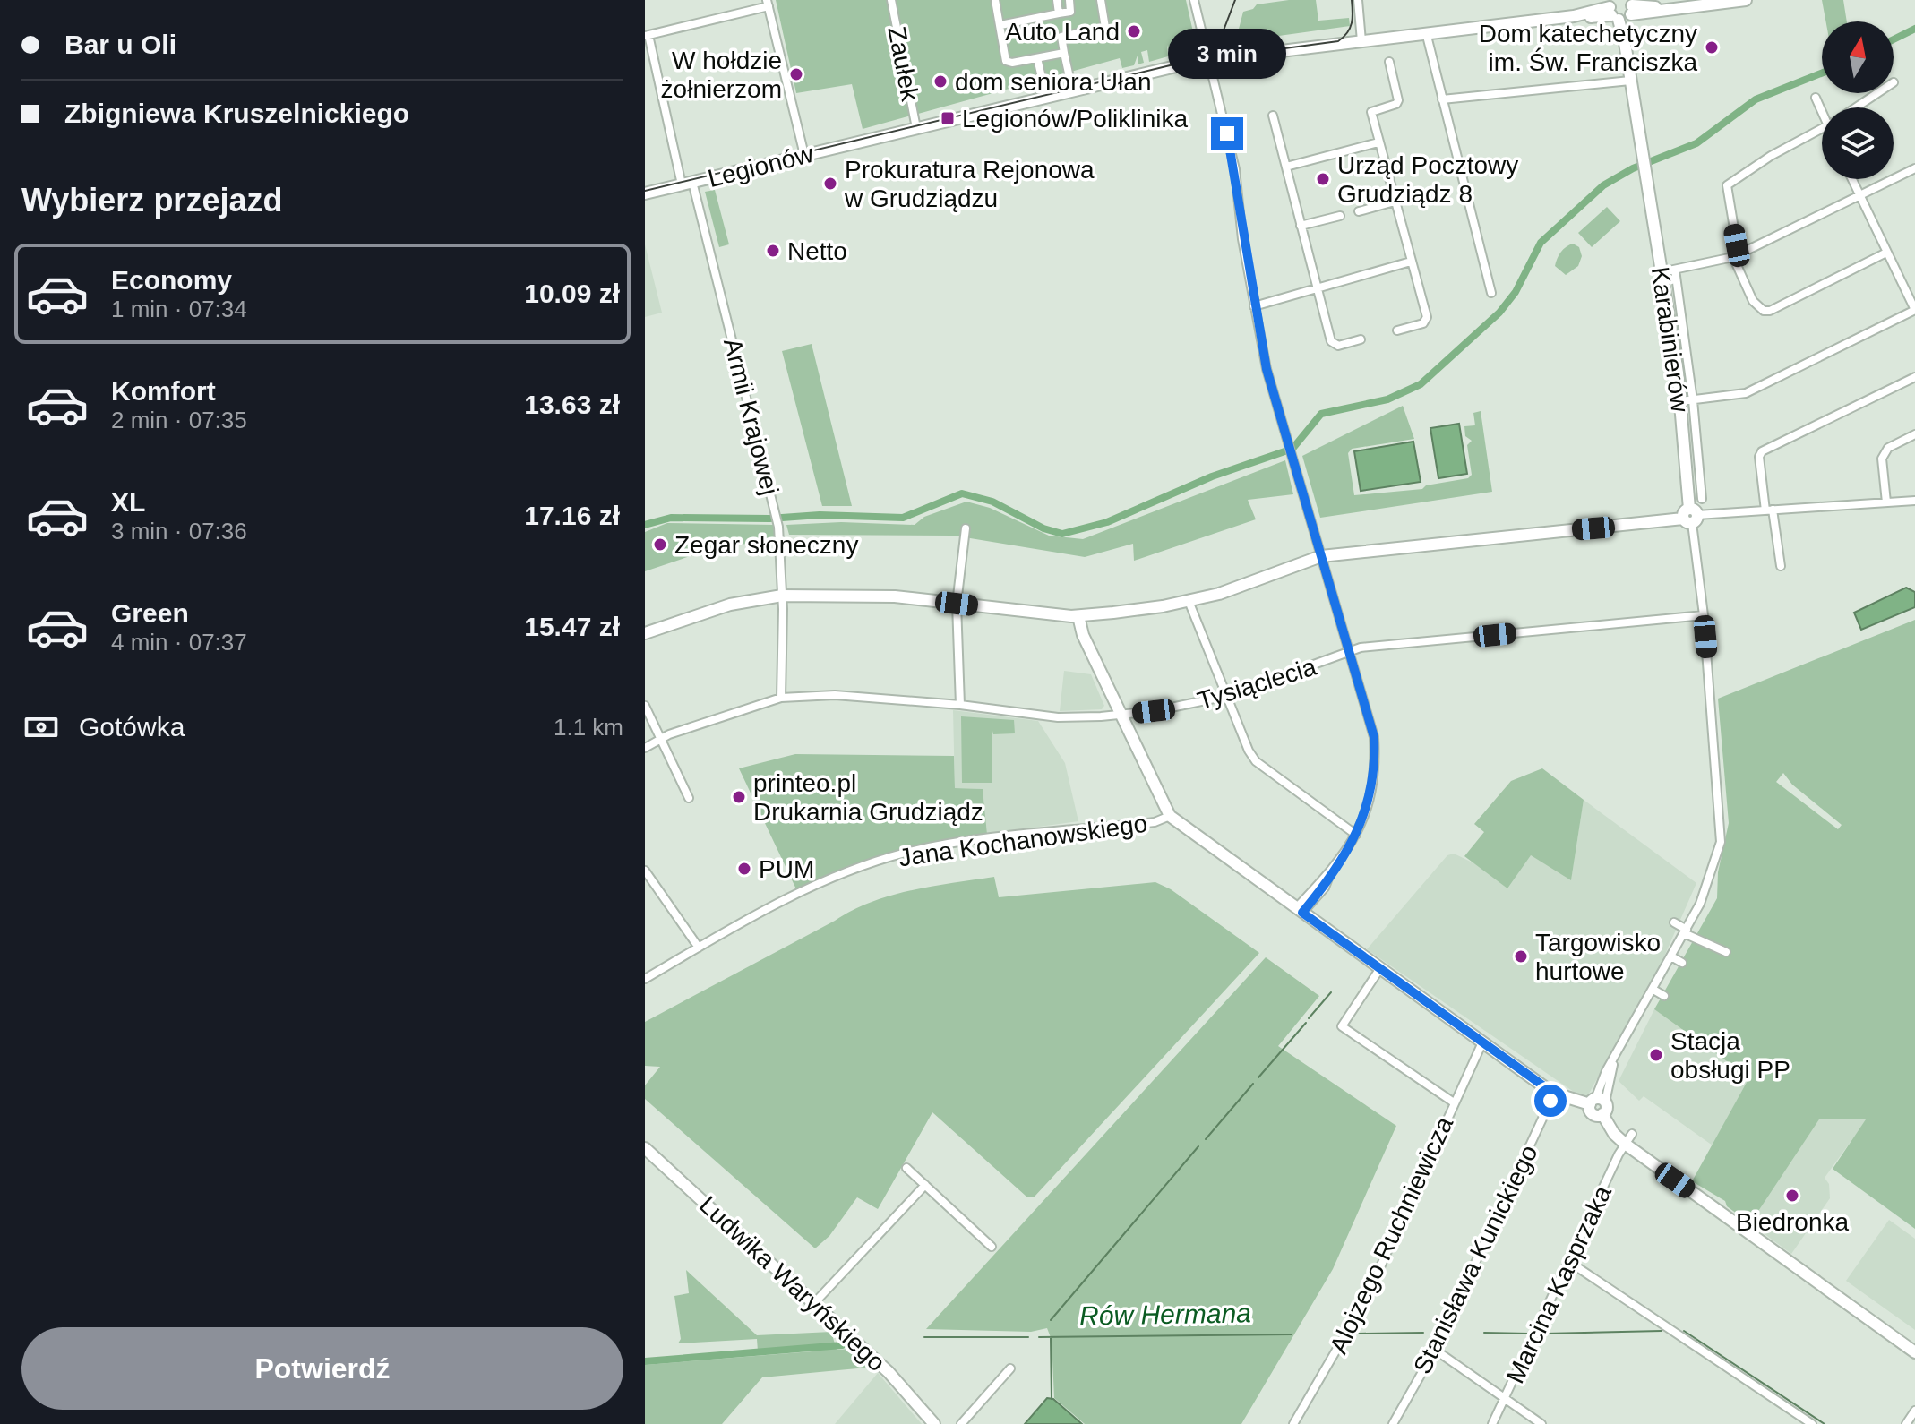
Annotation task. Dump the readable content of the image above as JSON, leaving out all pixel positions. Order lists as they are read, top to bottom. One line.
{"streets":{"street":["Zaułek","Legionów","Karabinierów","Armii Krajowej","Tysiąclecia","Jana Kochanowskiego","Alojzego Ruchniewicza","Stanisława Kunickiego","Ludwika Waryńskiego","Marcina Kasprzaka"]},"crossings":[["Zaułek","Legionów"],["Legionów","Karabinierów"],["Legionów","Armii Krajowej"],["Karabinierów","Tysiąclecia"],["Armii Krajowej","Tysiąclecia"]],"water":["Rów Hermana"],"places":{"other":["Auto Land","Dom katechetyczny im. Św. Franciszka","W hołdzie żołnierzom","dom seniora Ułan","Urząd Pocztowy Grudziądz 8","Prokuratura Rejonowa w Grudziądzu","Netto","Zegar słoneczny","printeo.pl Drukarnia Grudziądz","PUM","Targowisko hurtowe","Stacja obsługi PP","Biedronka"],"transit":["Legionów/Poliklinika"]},"north":"top","page":{"banner":["Bar u Oli","Zbigniewa Kruszelnickiego"],"bubble":"3 min","heading":"Wybierz przejazd","list":[{"name":"Economy","note":"1 min · 07:34","value":"10.09 zł"},{"name":"Komfort","note":"2 min · 07:35","value":"13.63 zł"},{"name":"XL","note":"3 min · 07:36","value":"17.16 zł"},{"name":"Green","note":"4 min · 07:37","value":"15.47 zł"}],"pay":["Gotówka","1.1 km"],"buttons":"Potwierdź"}}
